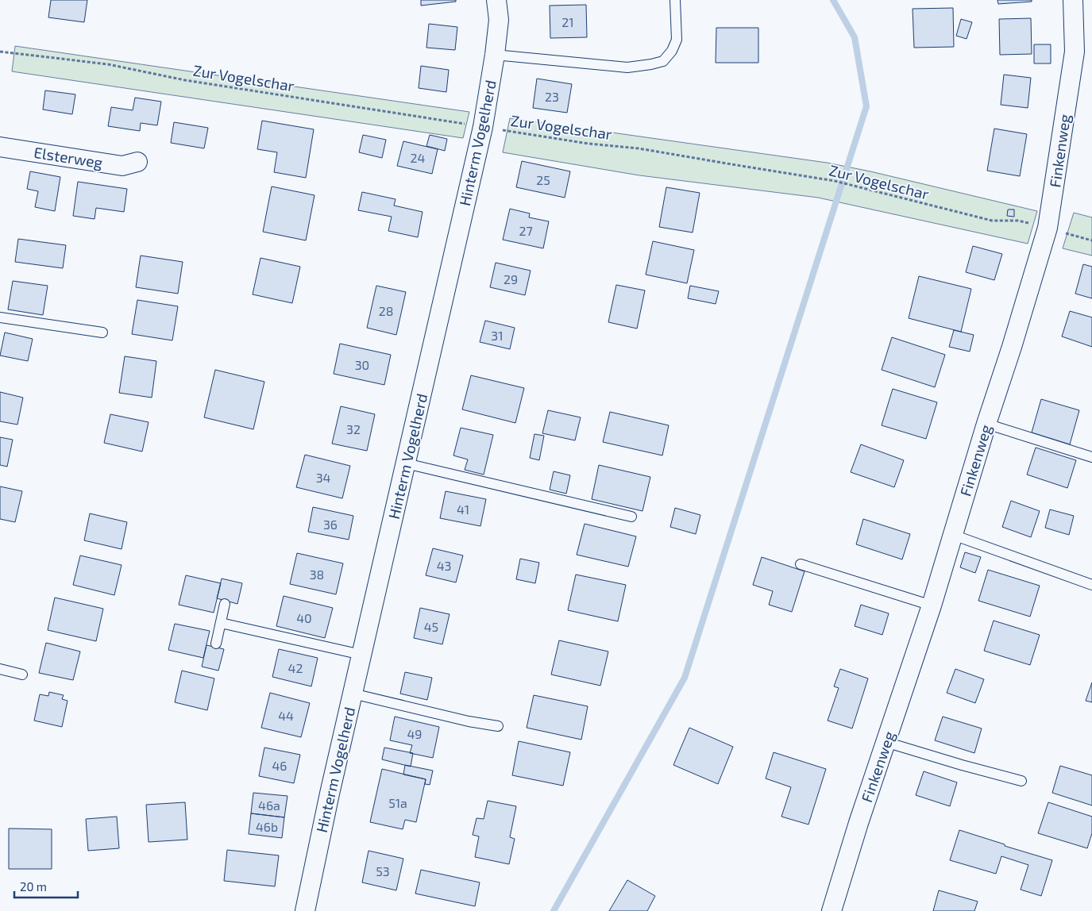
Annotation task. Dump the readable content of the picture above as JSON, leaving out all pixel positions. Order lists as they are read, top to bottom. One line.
{"streets":{"street":["Hinterm Vogelherd","Finkenweg","Elsterweg"],"path":["Zur Vogelschar"]},"crossings":[["Zur Vogelschar","Hinterm Vogelherd"],["Zur Vogelschar","Finkenweg"]],"house_numbers":["21","23","24","25","27","29","28","31","30","32","34","41","36","43","38","40","45","42","44","49","46","51a","46a","46b","53"],"scale_bar":"20 m"}
